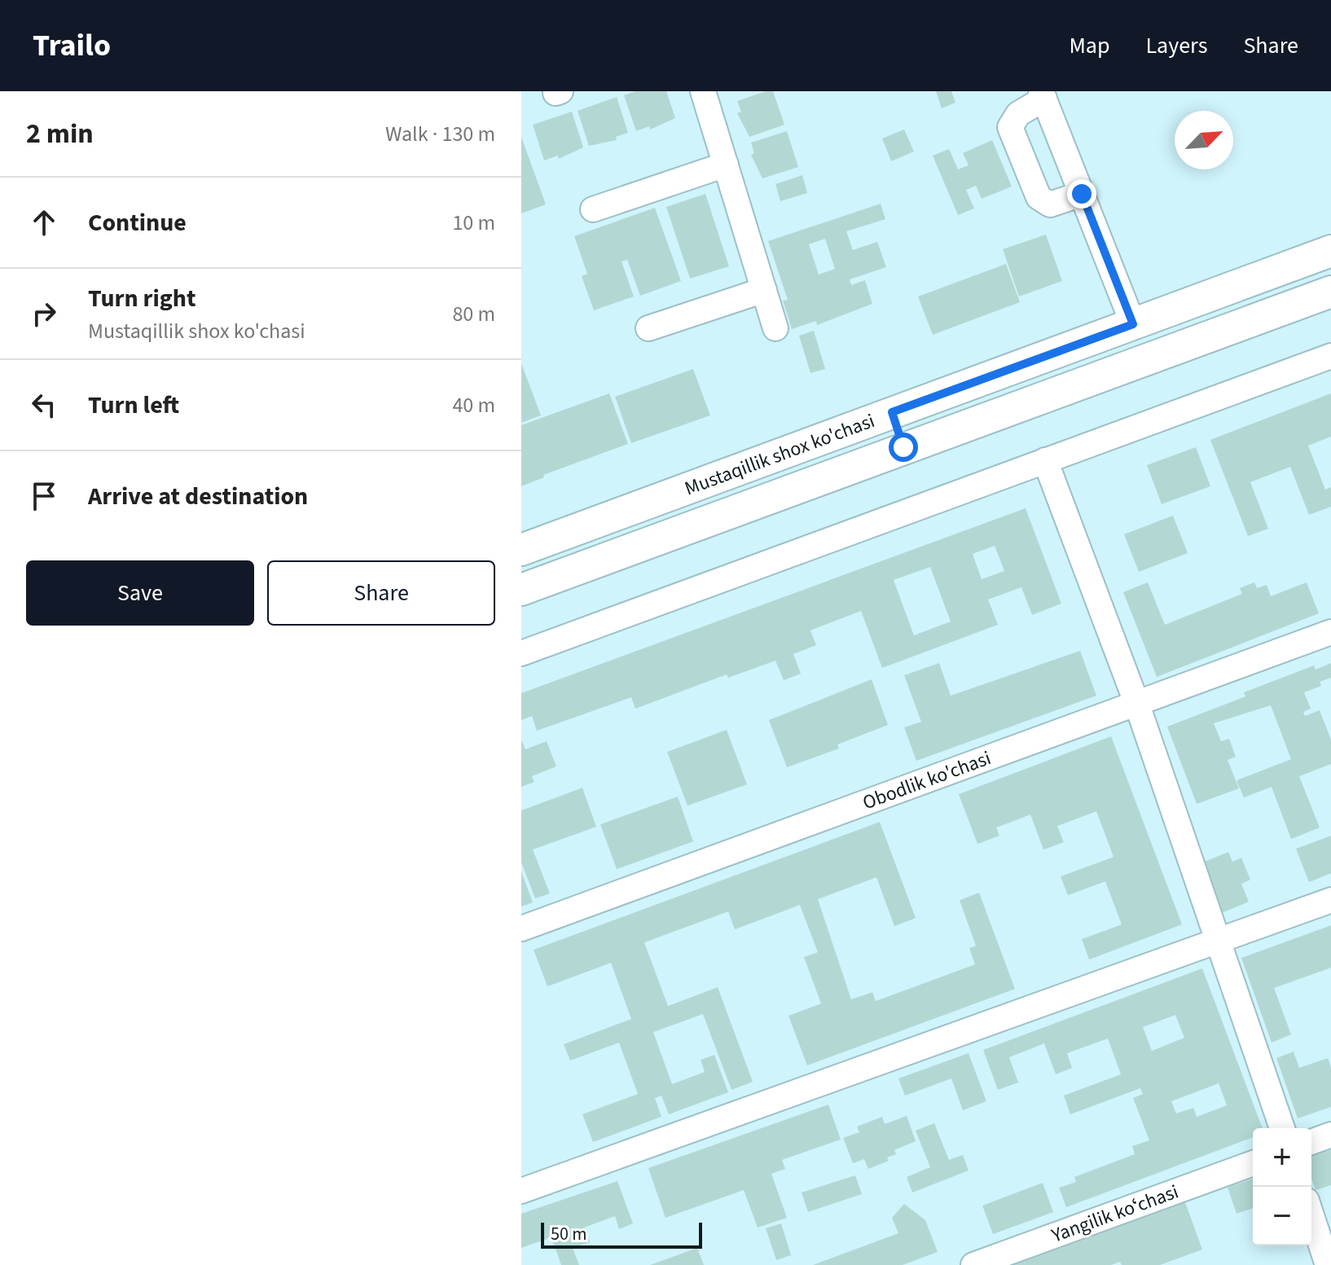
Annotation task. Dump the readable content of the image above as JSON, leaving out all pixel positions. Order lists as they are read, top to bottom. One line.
{"streets":{"main road":["Mustaqillik shox ko'chasi"],"street":["Obodlik ko'chasi","Yangilik koʻchasi"]},"scale_bar":"50 m","north":"top right","page":{"header":"Trailo","nav":["Map","Layers","Share"],"heading":["2 min","Walk · 130 m"],"list":[["Continue","10 m"],["Turn right","Mustaqillik shox ko'chasi","80 m"],["Turn left","40 m"],"Arrive at destination"],"buttons":["Save","Share"],"map_buttons":["+","−"],"scale":"50 m"}}
